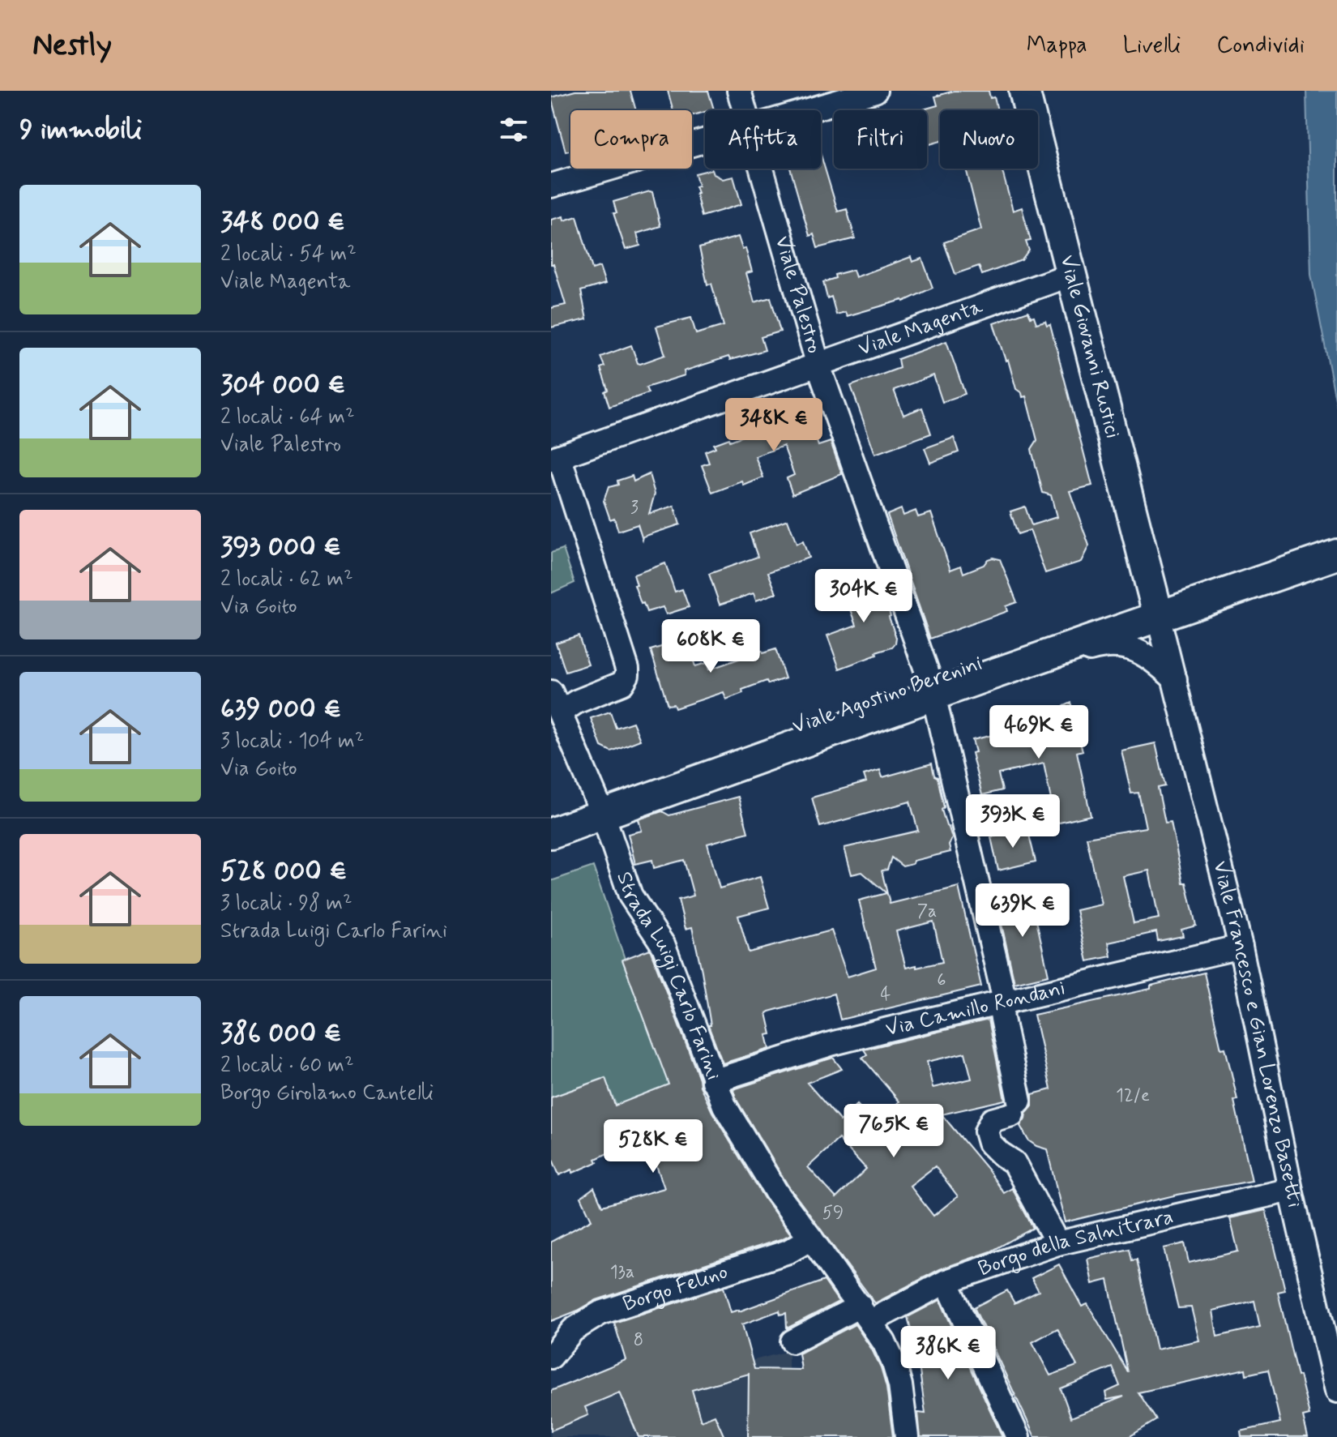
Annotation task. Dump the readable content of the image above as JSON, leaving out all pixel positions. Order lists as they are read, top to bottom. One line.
{"streets":{"main road":["Viale Giovanni Rustici","Viale Agostino Berenini"],"street":["Viale Palestro","Viale Magenta","Strada Luigi Carlo Farini","Via Camillo Rondani","Viale Francesco e Gian Lorenzo Basetti","Borgo della Salnitrara","Borgo Felino"]},"crossings":[["Viale Palestro","Viale Magenta"],["Viale Palestro","Viale Agostino Berenini"],["Viale Palestro","Via Camillo Rondani"],["Viale Palestro","Borgo della Salnitrara"],["Viale Magenta","Viale Giovanni Rustici"],["Viale Giovanni Rustici","Viale Agostino Berenini"],["Viale Giovanni Rustici","Viale Francesco e Gian Lorenzo Basetti"],["Viale Agostino Berenini","Strada Luigi Carlo Farini"],["Viale Agostino Berenini","Viale Francesco e Gian Lorenzo Basetti"],["Strada Luigi Carlo Farini","Via Camillo Rondani"],["Strada Luigi Carlo Farini","Borgo della Salnitrara"],["Strada Luigi Carlo Farini","Borgo Felino"],["Via Camillo Rondani","Viale Francesco e Gian Lorenzo Basetti"],["Viale Francesco e Gian Lorenzo Basetti","Borgo della Salnitrara"]],"house_numbers":["3","7a","6","4","12/e","59","13a","8"],"page":{"header":"Nestly","nav":["Mappa","Livelli","Condividi"],"heading":"9 immobili","chip":["Compra","Affitta","Filtri","Nuovo"],"list":[{"name":"348 000 €","note":"2 locali · 54 m² · Viale Magenta"},{"name":"304 000 €","note":"2 locali · 64 m² · Viale Palestro"},{"name":"393 000 €","note":"2 locali · 62 m² · Via Goito"},{"name":"639 000 €","note":"3 locali · 104 m² · Via Goito"},{"name":"528 000 €","note":"3 locali · 98 m² · Strada Luigi Carlo Farini"},{"name":"386 000 €","note":"2 locali · 60 m² · Borgo Girolamo Cantelli"}],"price":["348K €","304K €","608K €","469K €","393K €","639K €","765K €","528K €","386K €"]}}
